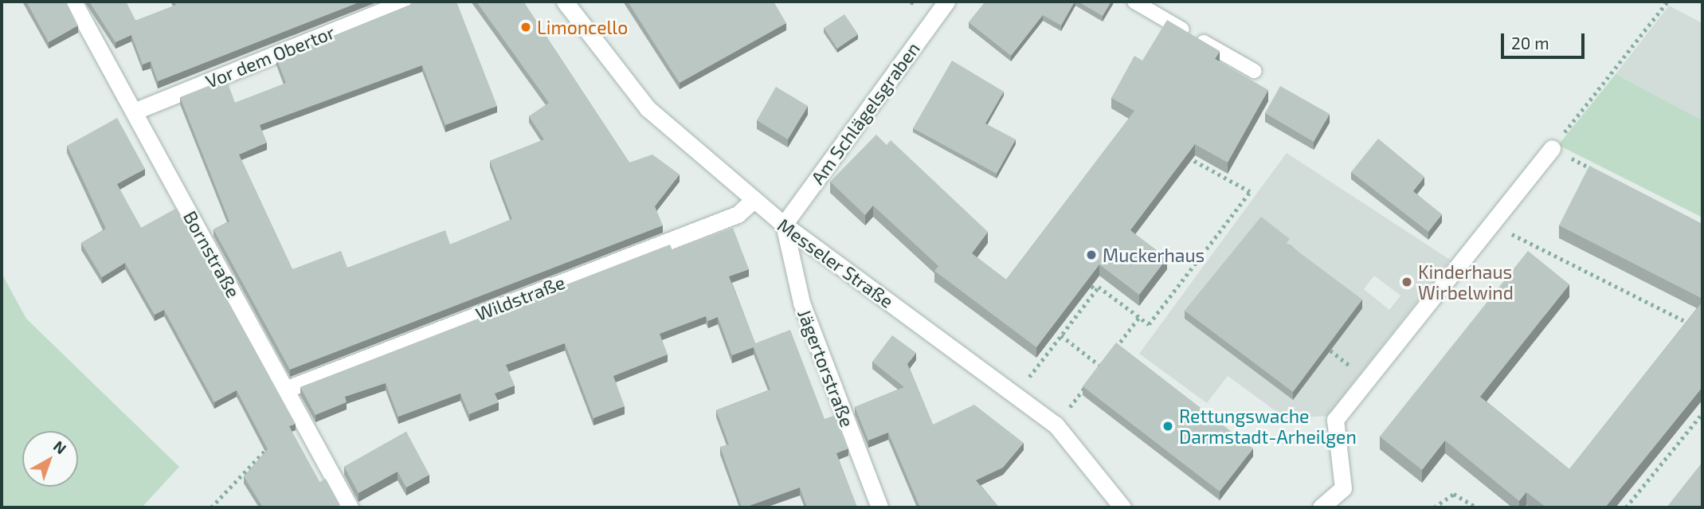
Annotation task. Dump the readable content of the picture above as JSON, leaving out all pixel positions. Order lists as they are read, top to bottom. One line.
{"streets":{"street":["Vor dem Obertor","Am Schlägelsgraben","Bornstraße","Messeler Straße","Wildstraße","Jägertorstraße"]},"crossings":[["Vor dem Obertor","Bornstraße"],["Am Schlägelsgraben","Messeler Straße"],["Am Schlägelsgraben","Jägertorstraße"],["Bornstraße","Wildstraße"],["Messeler Straße","Wildstraße"],["Messeler Straße","Jägertorstraße"]],"places":["Limoncello","Muckerhaus","Kinderhaus Wirbelwind","Rettungswache Darmstadt-Arheilgen"],"scale_bar":"20 m","north":"top right"}
